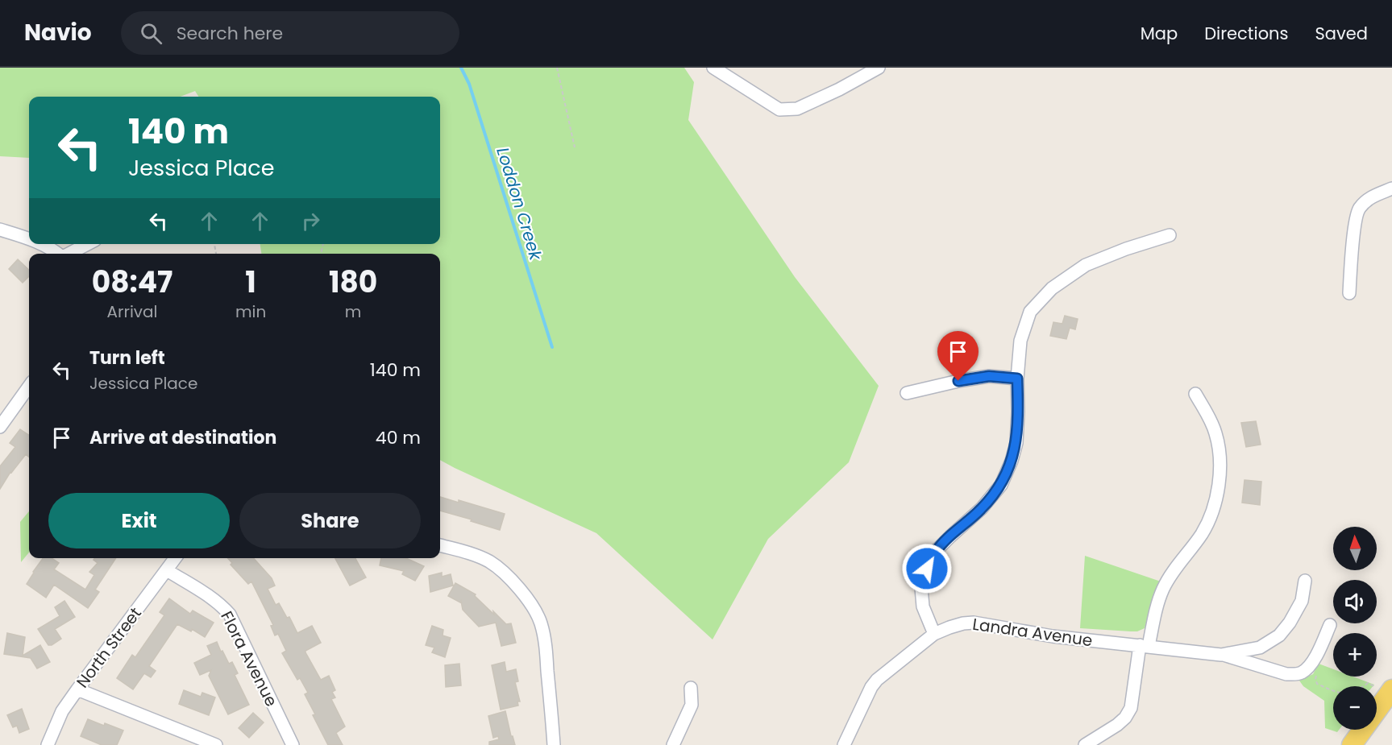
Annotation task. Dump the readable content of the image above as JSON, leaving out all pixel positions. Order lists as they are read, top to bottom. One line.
{"streets":{"street":["Landra Avenue","North Street","Flora Avenue"]},"crossings":[["North Street","Flora Avenue"]],"water":["Loddon Creek"],"north":"top","page":{"header":"Navio","search":"Search here","nav":["Map","Directions","Saved"],"turn":["140 m","Jessica Place"],"eta":["08:47","Arrival","1","min","180","m"],"list":[{"name":"Turn left","note":"Jessica Place","value":"140 m"},{"name":"Arrive at destination","value":"40 m"}],"buttons":["Exit","Share"],"map_buttons":["+","−"]}}
